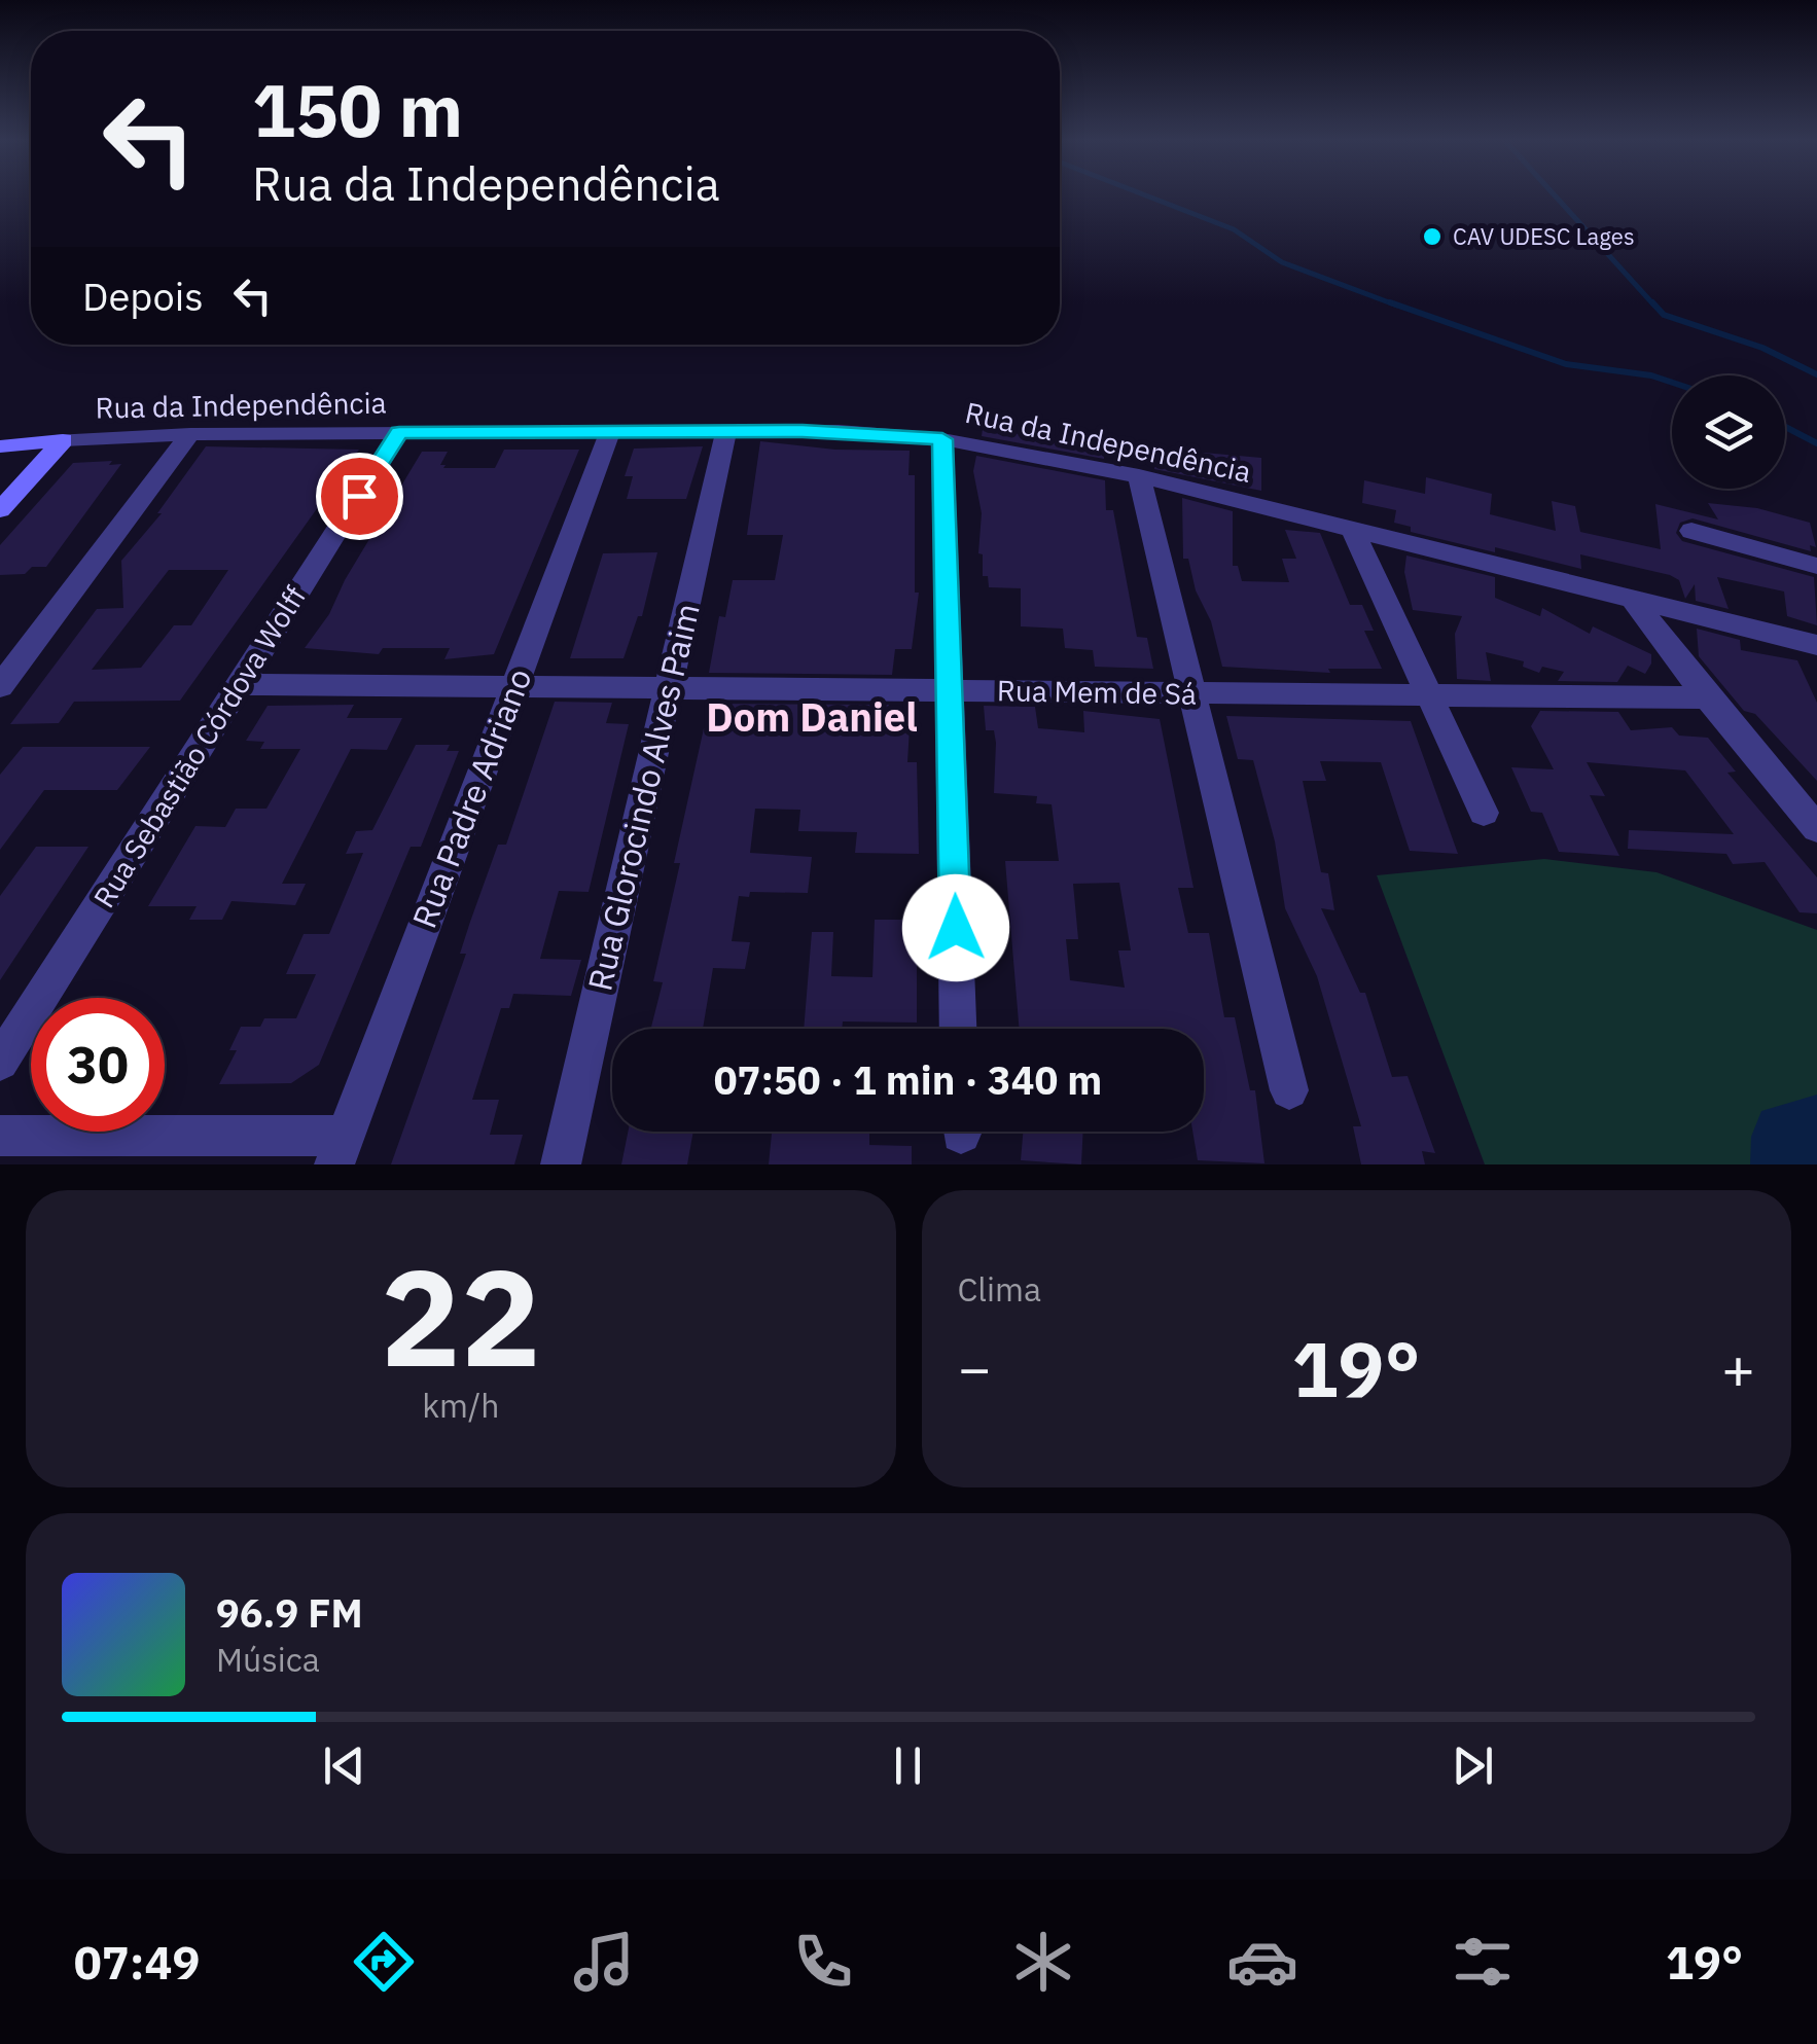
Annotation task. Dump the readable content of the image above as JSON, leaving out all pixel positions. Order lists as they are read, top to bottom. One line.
{"streets":{"main road":["Rua da Independência"],"street":["Rua Mem de Sá","Rua Sebastião Córdova Wolff","Rua Glorocindo Alves Paim","Rua Padre Adriano"]},"crossings":[["Rua da Independência","Rua Sebastião Córdova Wolff"],["Rua da Independência","Rua Glorocindo Alves Paim"],["Rua da Independência","Rua Padre Adriano"],["Rua Mem de Sá","Rua Sebastião Córdova Wolff"],["Rua Mem de Sá","Rua Glorocindo Alves Paim"],["Rua Mem de Sá","Rua Padre Adriano"]],"districts":["Dom Daniel"],"places":["CAV UDESC Lages"],"page":{"turn":["150 m","Rua da Independência"],"then":"Depois","limit":"30","trip":"07:50 · 1 min · 340 m","tile":[["22","km/h"],"Clima"],"heat":["−","19°","+"],"song":["96.9 FM","Música"],"tabs":["07:49","19°"]}}
